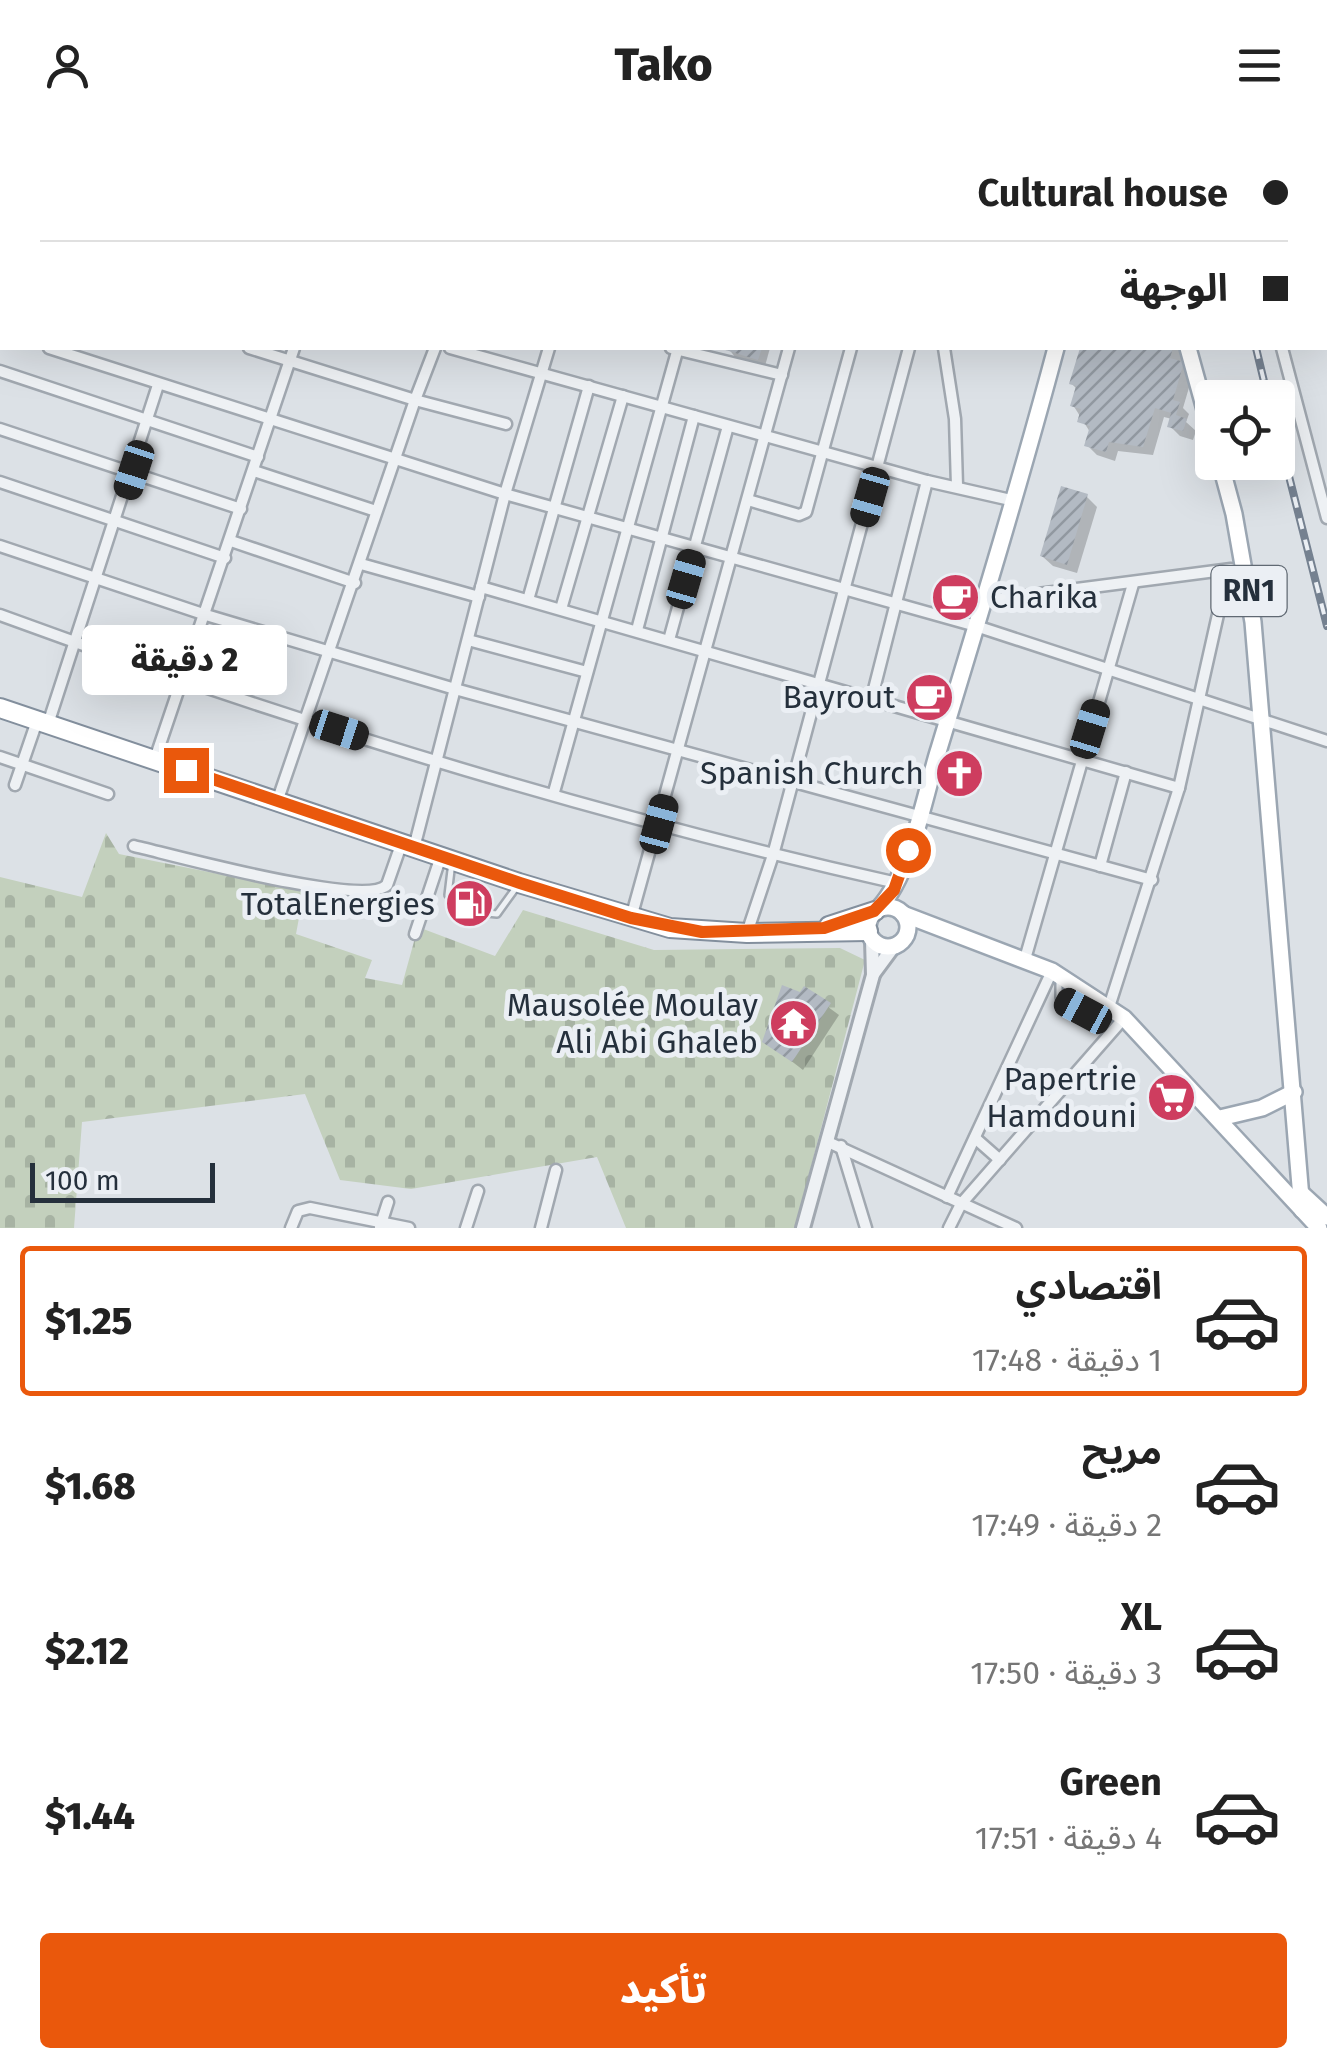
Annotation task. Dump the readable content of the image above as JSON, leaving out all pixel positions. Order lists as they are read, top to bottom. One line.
{"streets":{"main road":["RN1"]},"places":{"cafe":["Charika","Bayrout"],"church":["Spanish Church"],"fuel station":["TotalEnergies"],"temple":["Mausolée Moulay Ali Abi Ghaleb"],"supermarket":["Papertrie Hamdouni"]},"scale_bar":"100 m","page":{"header":"Tako","banner":["Cultural house","الوجهة"],"bubble":"2 دقيقة","scale":"100 m","list":[{"name":"اقتصادي","note":"1 دقيقة · 17:48","value":"$1.25"},{"name":"مريح","note":"2 دقيقة · 17:49","value":"$1.68"},{"name":"XL","note":"3 دقيقة · 17:50","value":"$2.12"},{"name":"Green","note":"4 دقيقة · 17:51","value":"$1.44"}],"buttons":"تأكيد"}}
